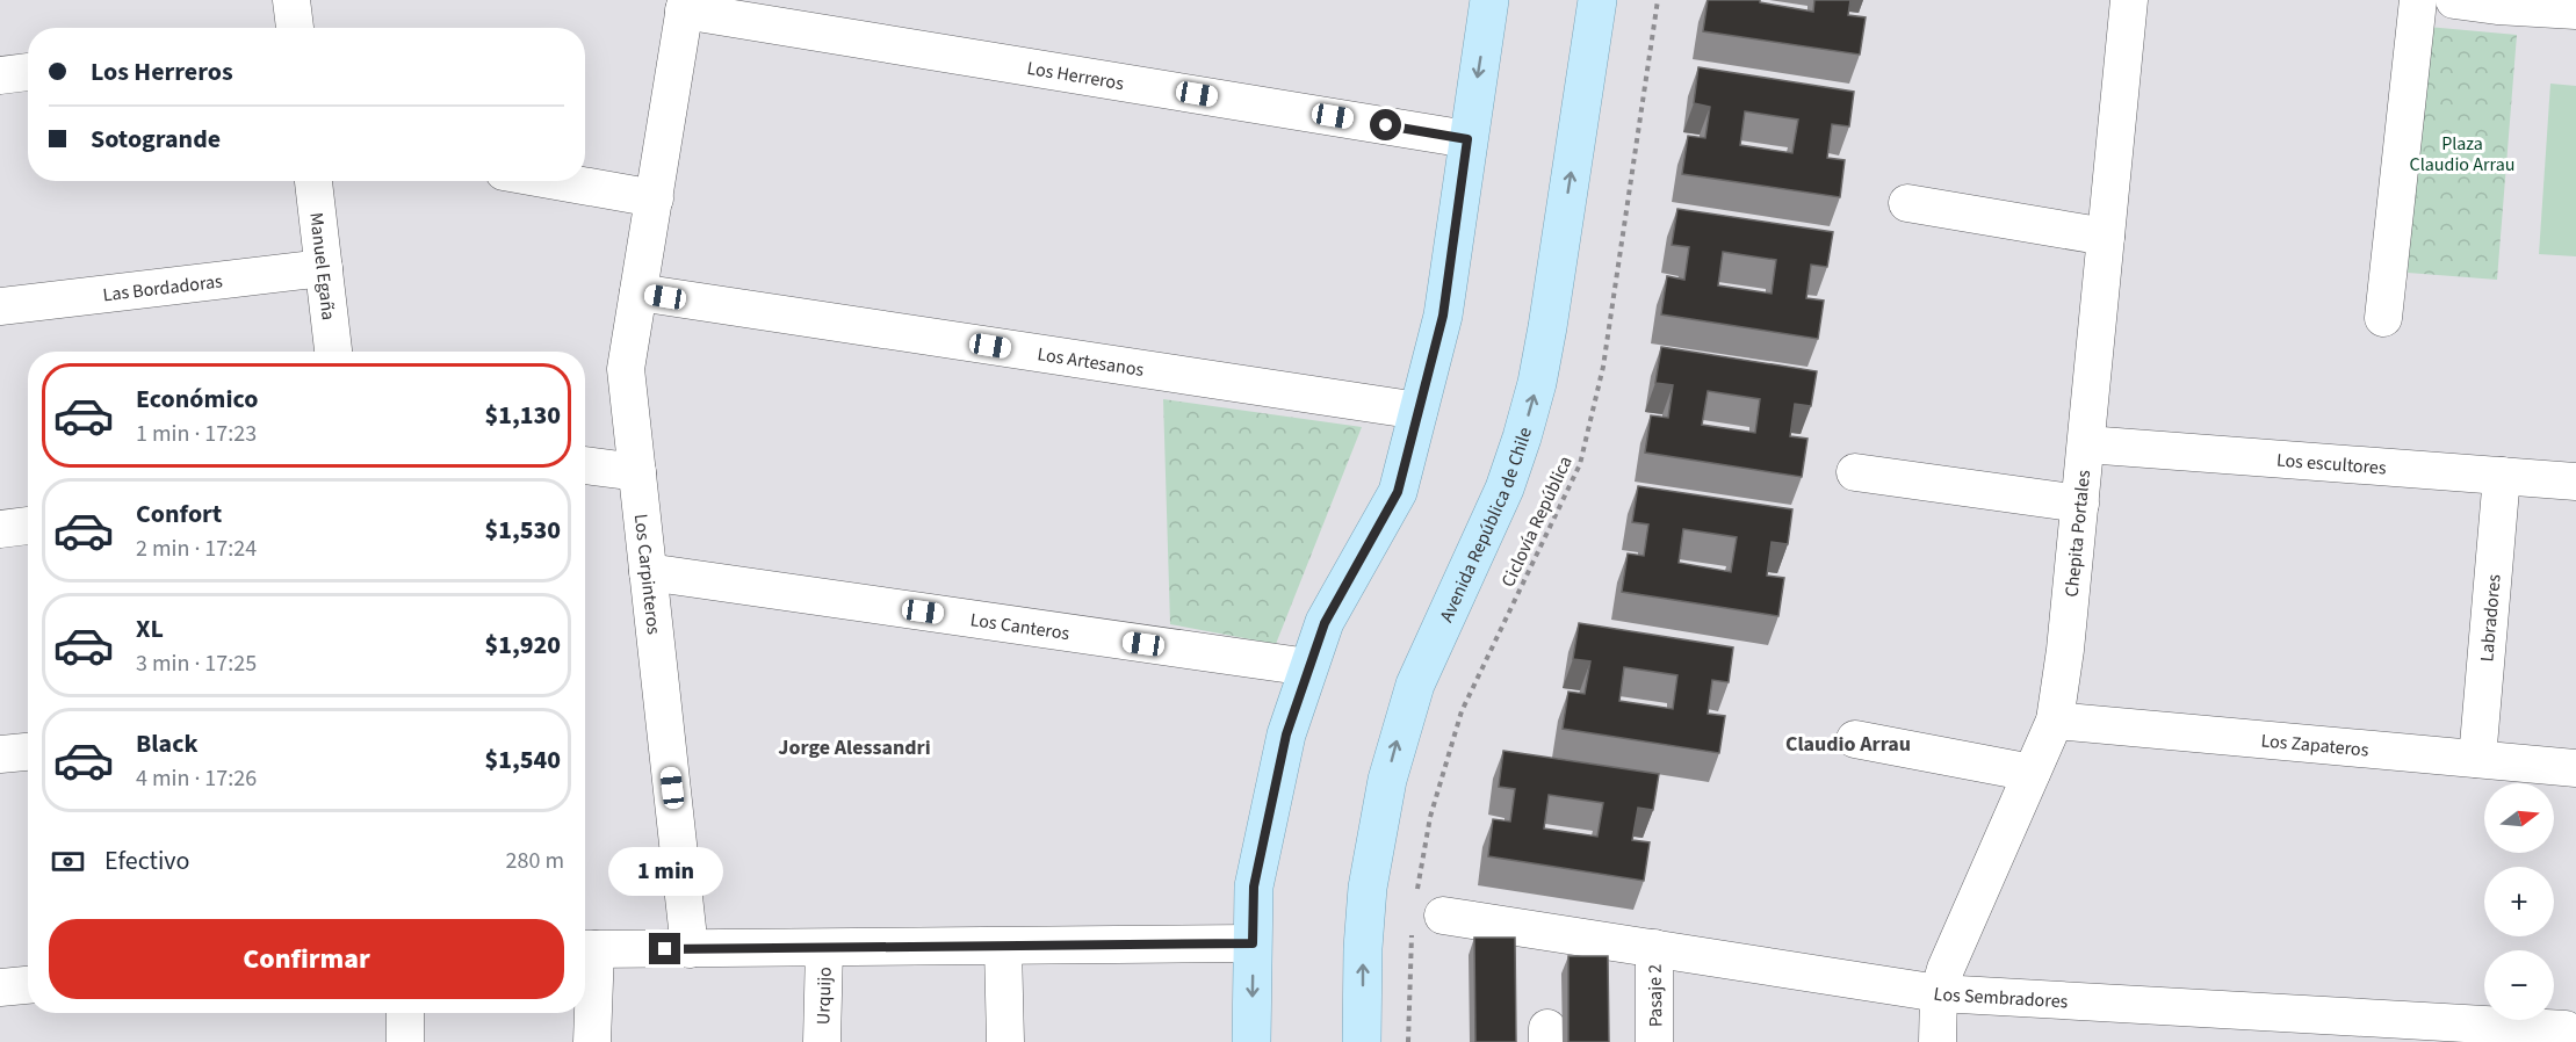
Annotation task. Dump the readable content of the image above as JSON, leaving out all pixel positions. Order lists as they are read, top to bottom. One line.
{"streets":{"main road":["Avenida República de Chile"],"street":["Los Herreros","Manuel Egaña","Las Bordadoras","Los Artesanos","Los escultores","Chepita Portales","Los Carpinteros","Labradores","Los Canteros","Los Zapateros","Urquijo","Pasaje 2","Los Sembradores"],"path":["Ciclovía República"]},"crossings":[["Manuel Egaña","Las Bordadoras"],["Los Artesanos","Los Carpinteros"],["Los escultores","Chepita Portales"],["Los escultores","Labradores"],["Ciclovía República","Los Sembradores"],["Chepita Portales","Los Zapateros"],["Chepita Portales","Los Sembradores"],["Los Carpinteros","Los Canteros"],["Labradores","Los Zapateros"],["Pasaje 2","Los Sembradores"]],"districts":["Claudio Arrau","Jorge Alessandri"],"parks":["Plaza Claudio Arrau"],"north":"right","page":{"banner":["Los Herreros","Sotogrande"],"list":[{"name":"Económico","note":"1 min · 17:23","value":"$1,130"},{"name":"Confort","note":"2 min · 17:24","value":"$1,530"},{"name":"XL","note":"3 min · 17:25","value":"$1,920"},{"name":"Black","note":"4 min · 17:26","value":"$1,540"}],"map_buttons":["+","−"],"pay":["Efectivo","280 m"],"bubble":"1 min","buttons":"Confirmar"}}
